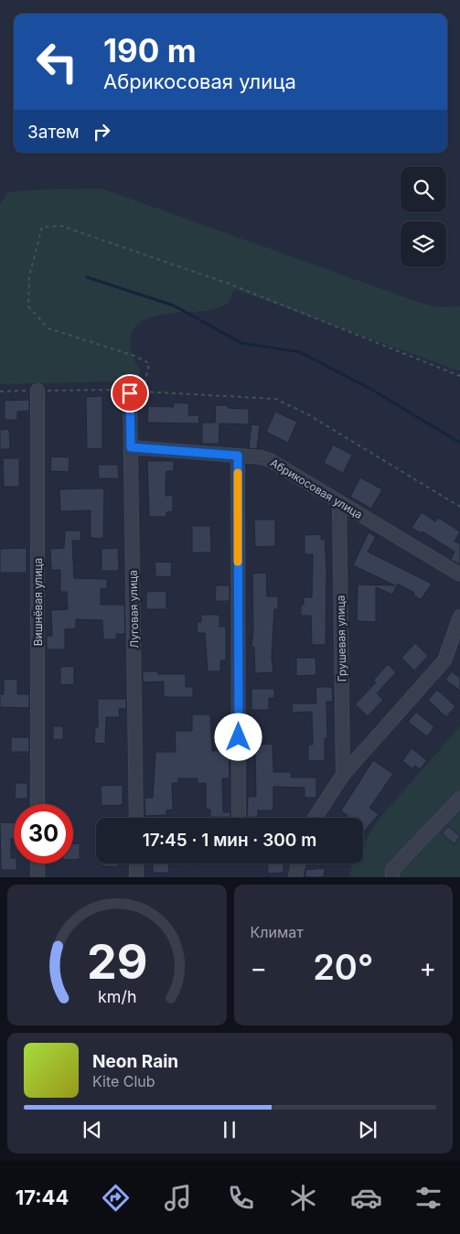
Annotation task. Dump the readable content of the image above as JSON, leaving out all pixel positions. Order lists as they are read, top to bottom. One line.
{"streets":{"street":["Абрикосовая улица","Вишнёвая улица","Луговая улица","Грушевая улица"]},"crossings":[["Абрикосовая улица","Луговая улица"],["Абрикосовая улица","Грушевая улица"]],"page":{"turn":["190 m","Абрикосовая улица"],"then":"Затем","limit":"30","trip":"17:45 · 1 мин · 300 m","tile":"Климат","heat":["−","20°","+"],"song":["Neon Rain","Kite Club"],"tabs":"17:44","gauge":["29","km/h"]}}
